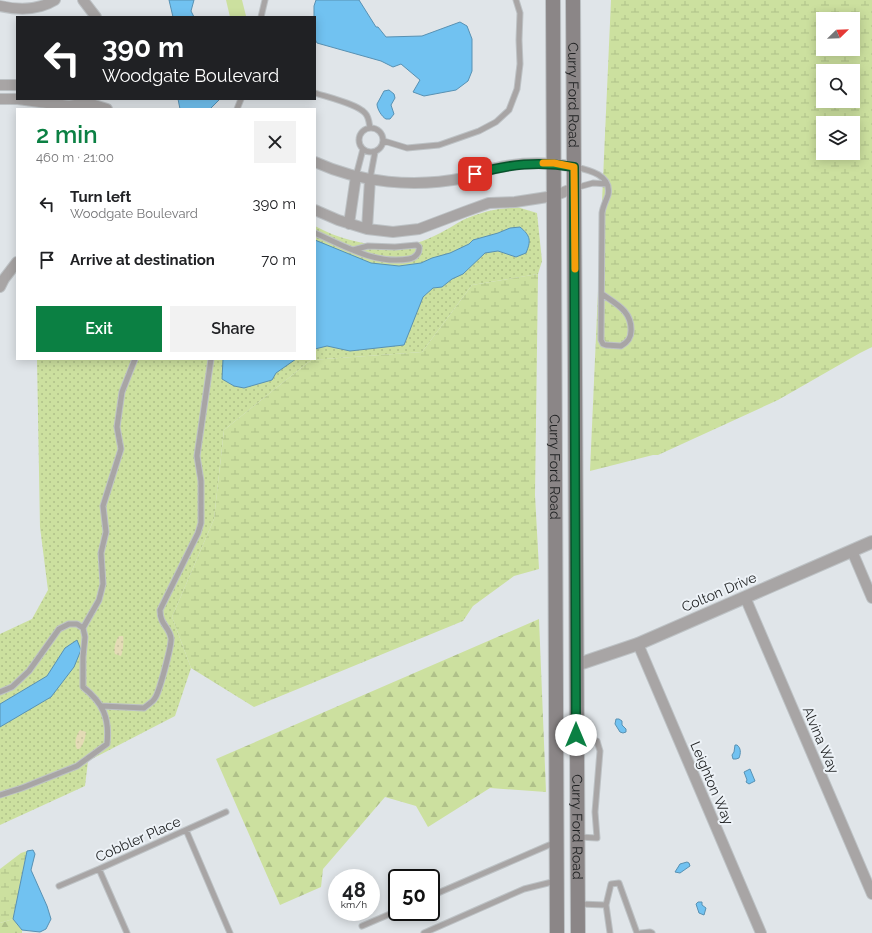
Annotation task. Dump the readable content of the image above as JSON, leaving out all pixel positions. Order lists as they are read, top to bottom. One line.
{"streets":{"main road":["Curry Ford Road"],"street":["Colton Drive","Alvina Way","Leighton Way"],"lane":["Cobbler Place"]},"crossings":[["Curry Ford Road","Colton Drive"],["Colton Drive","Alvina Way"],["Colton Drive","Leighton Way"]],"north":"top right","page":{"turn":["390 m","Woodgate Boulevard"],"heading":["2 min","460 m · 21:00"],"list":[{"name":"Turn left","note":"Woodgate Boulevard","value":"390 m"},{"name":"Arrive at destination","value":"70 m"}],"buttons":["Exit","Share"],"speed":"48 km/h","limit":"50"}}
